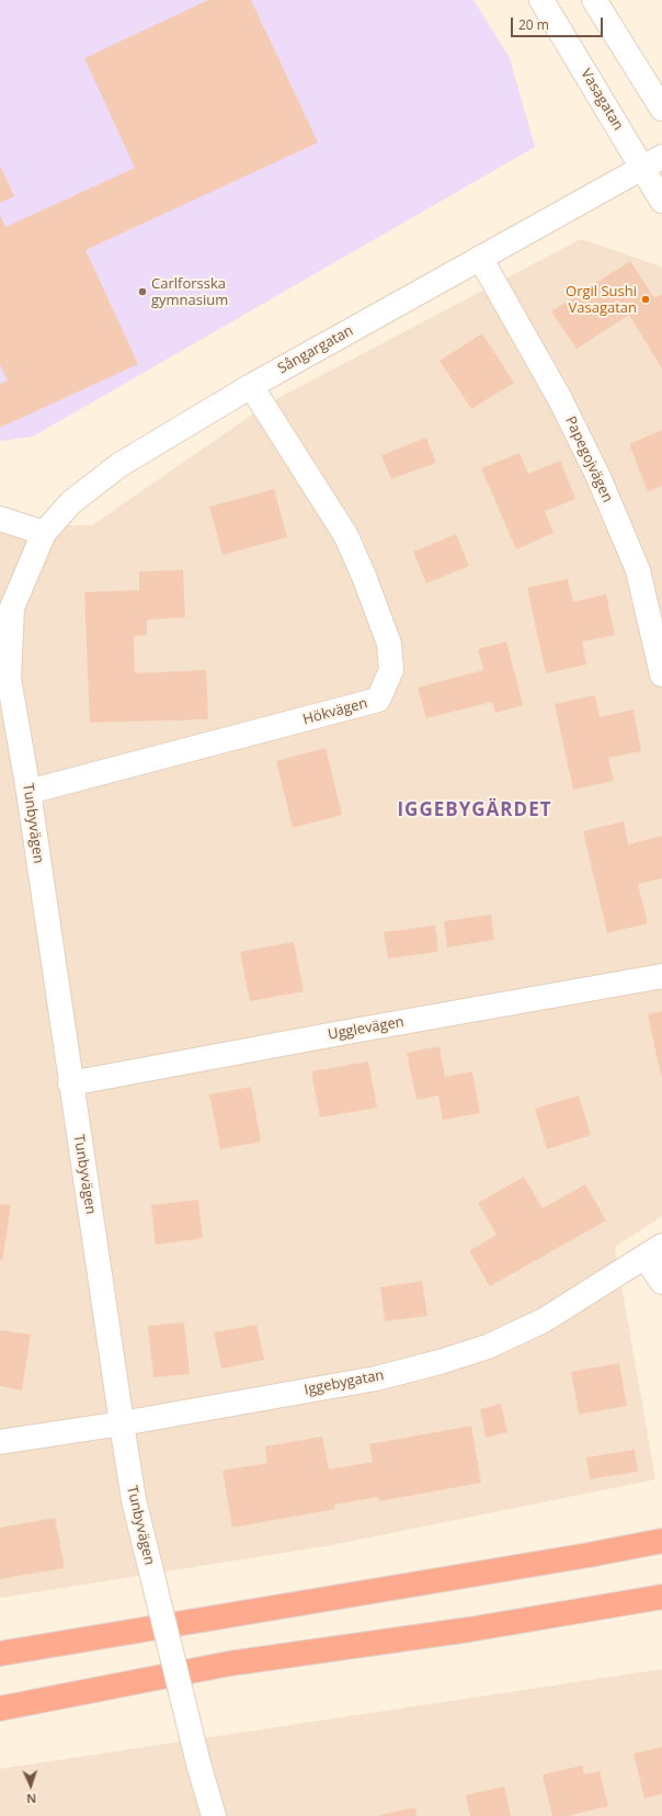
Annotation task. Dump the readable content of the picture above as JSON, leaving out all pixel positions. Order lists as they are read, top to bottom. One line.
{"streets":{"street":["Vasagatan","Sångargatan","Papegojvägen","Hökvägen","Tunbyvägen","Ugglevägen","Iggebygatan"]},"crossings":[["Vasagatan","Sångargatan"],["Sångargatan","Papegojvägen"],["Sångargatan","Hökvägen"],["Sångargatan","Tunbyvägen"],["Hökvägen","Tunbyvägen"],["Tunbyvägen","Ugglevägen"],["Tunbyvägen","Iggebygatan"]],"districts":["IGGEBYGÄRDET"],"places":["Carlforsska gymnasium","Orgil Sushi Vasagatan"],"scale_bar":"20 m","north":"bottom"}
